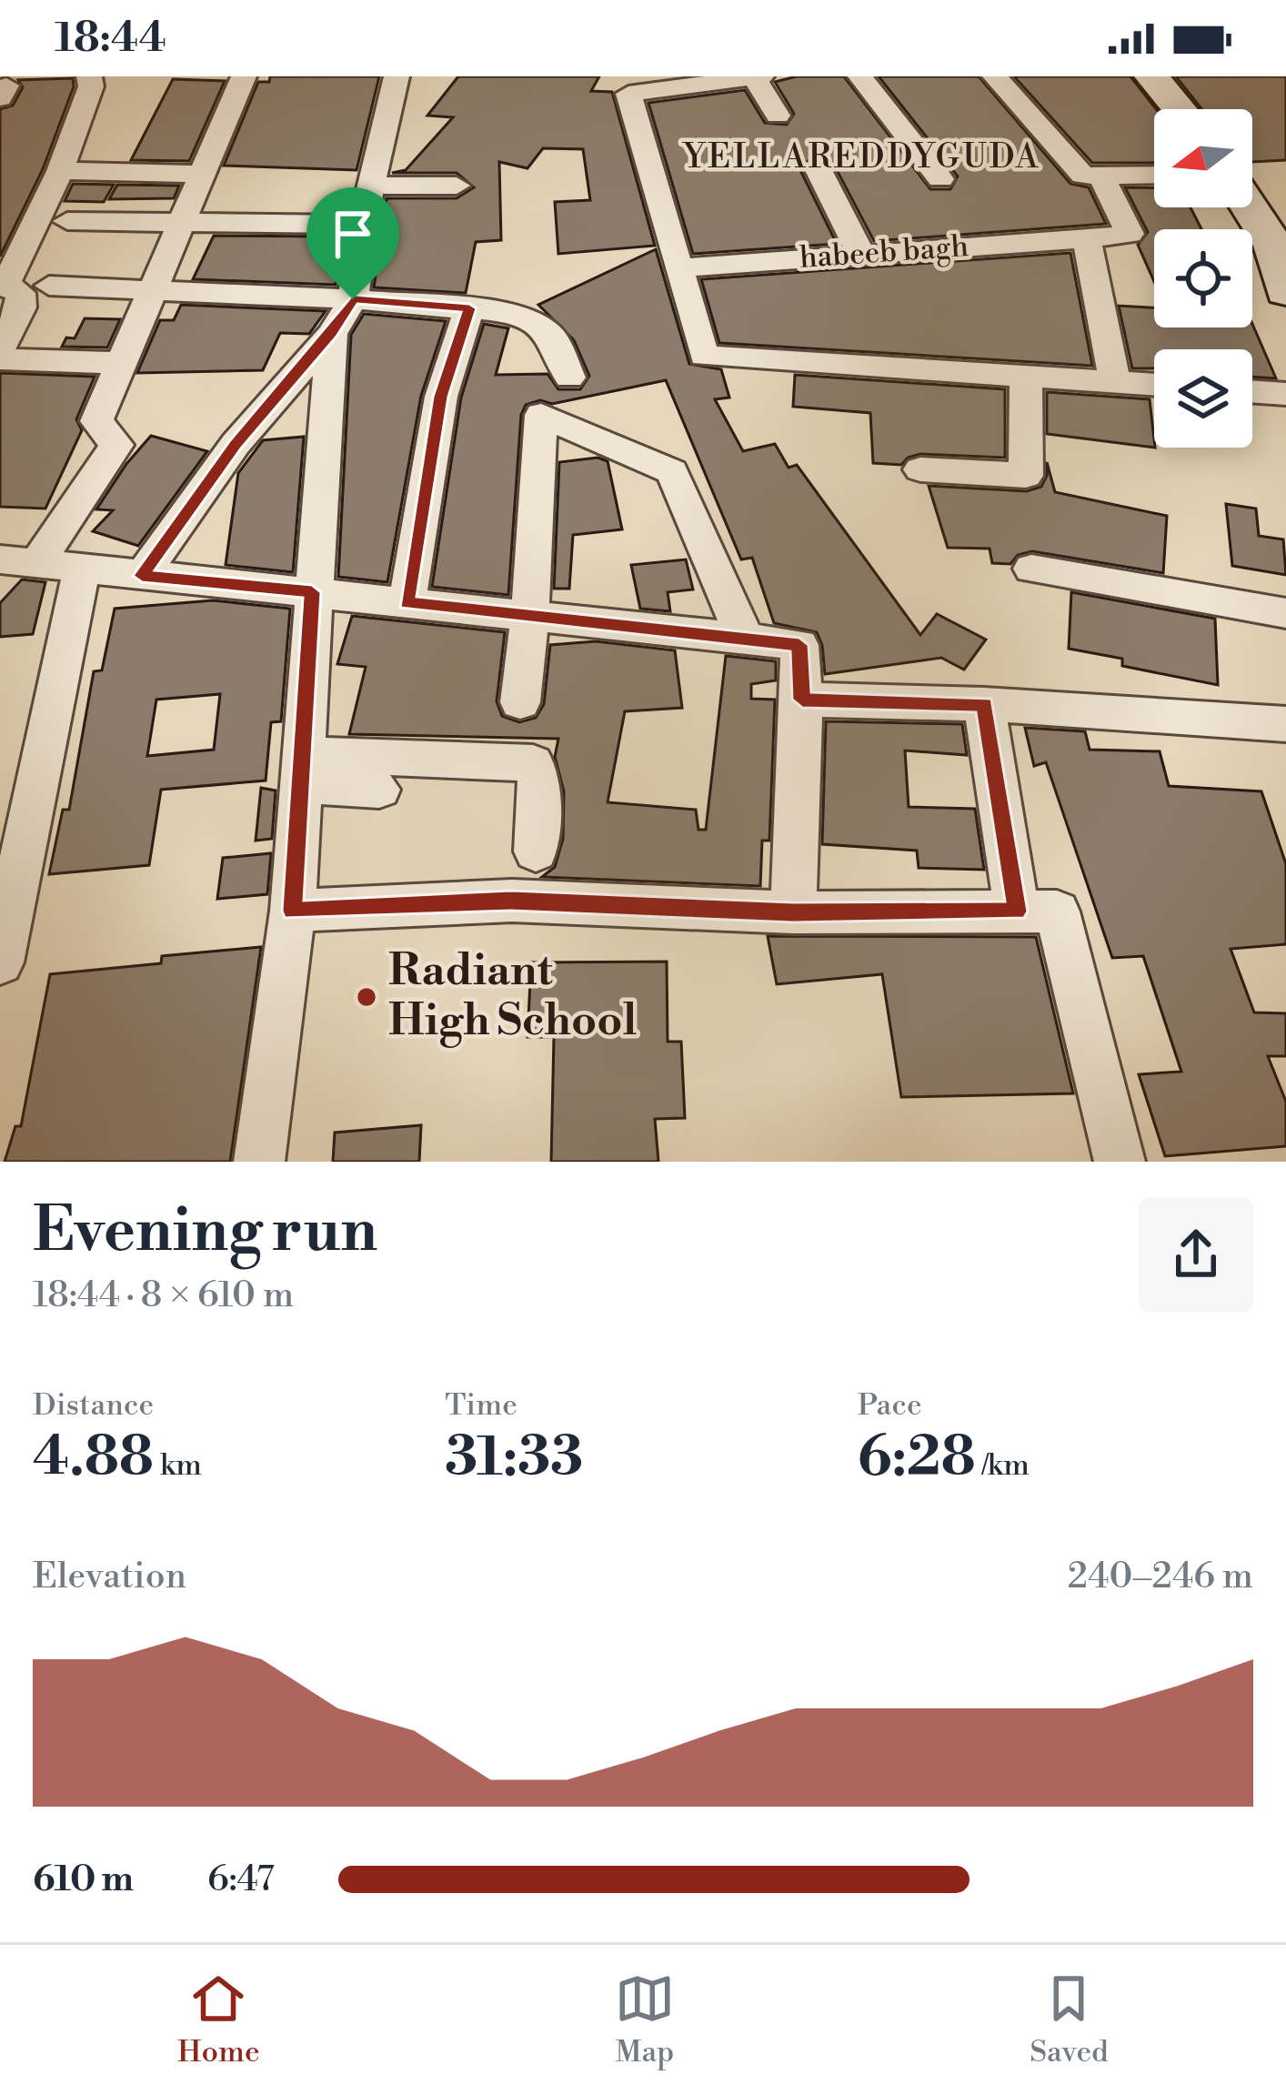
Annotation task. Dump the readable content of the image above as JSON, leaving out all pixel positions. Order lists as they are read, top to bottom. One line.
{"streets":{"street":["habeeb bagh"]},"districts":["YELLAREDDYGUDA"],"places":["Radiant High School"],"north":"left","page":{"status":"18:44","heading":["Evening run","18:44 · 8 × 610 m"],"stats":[["Distance","4.88 km"],["Time","31:33"],["Pace","6:28 /km"]],"chart":["Elevation","240–246 m"],"list":[{"name":"610 m","note":"6:47"}],"tabs":["Home","Map","Saved"]}}
